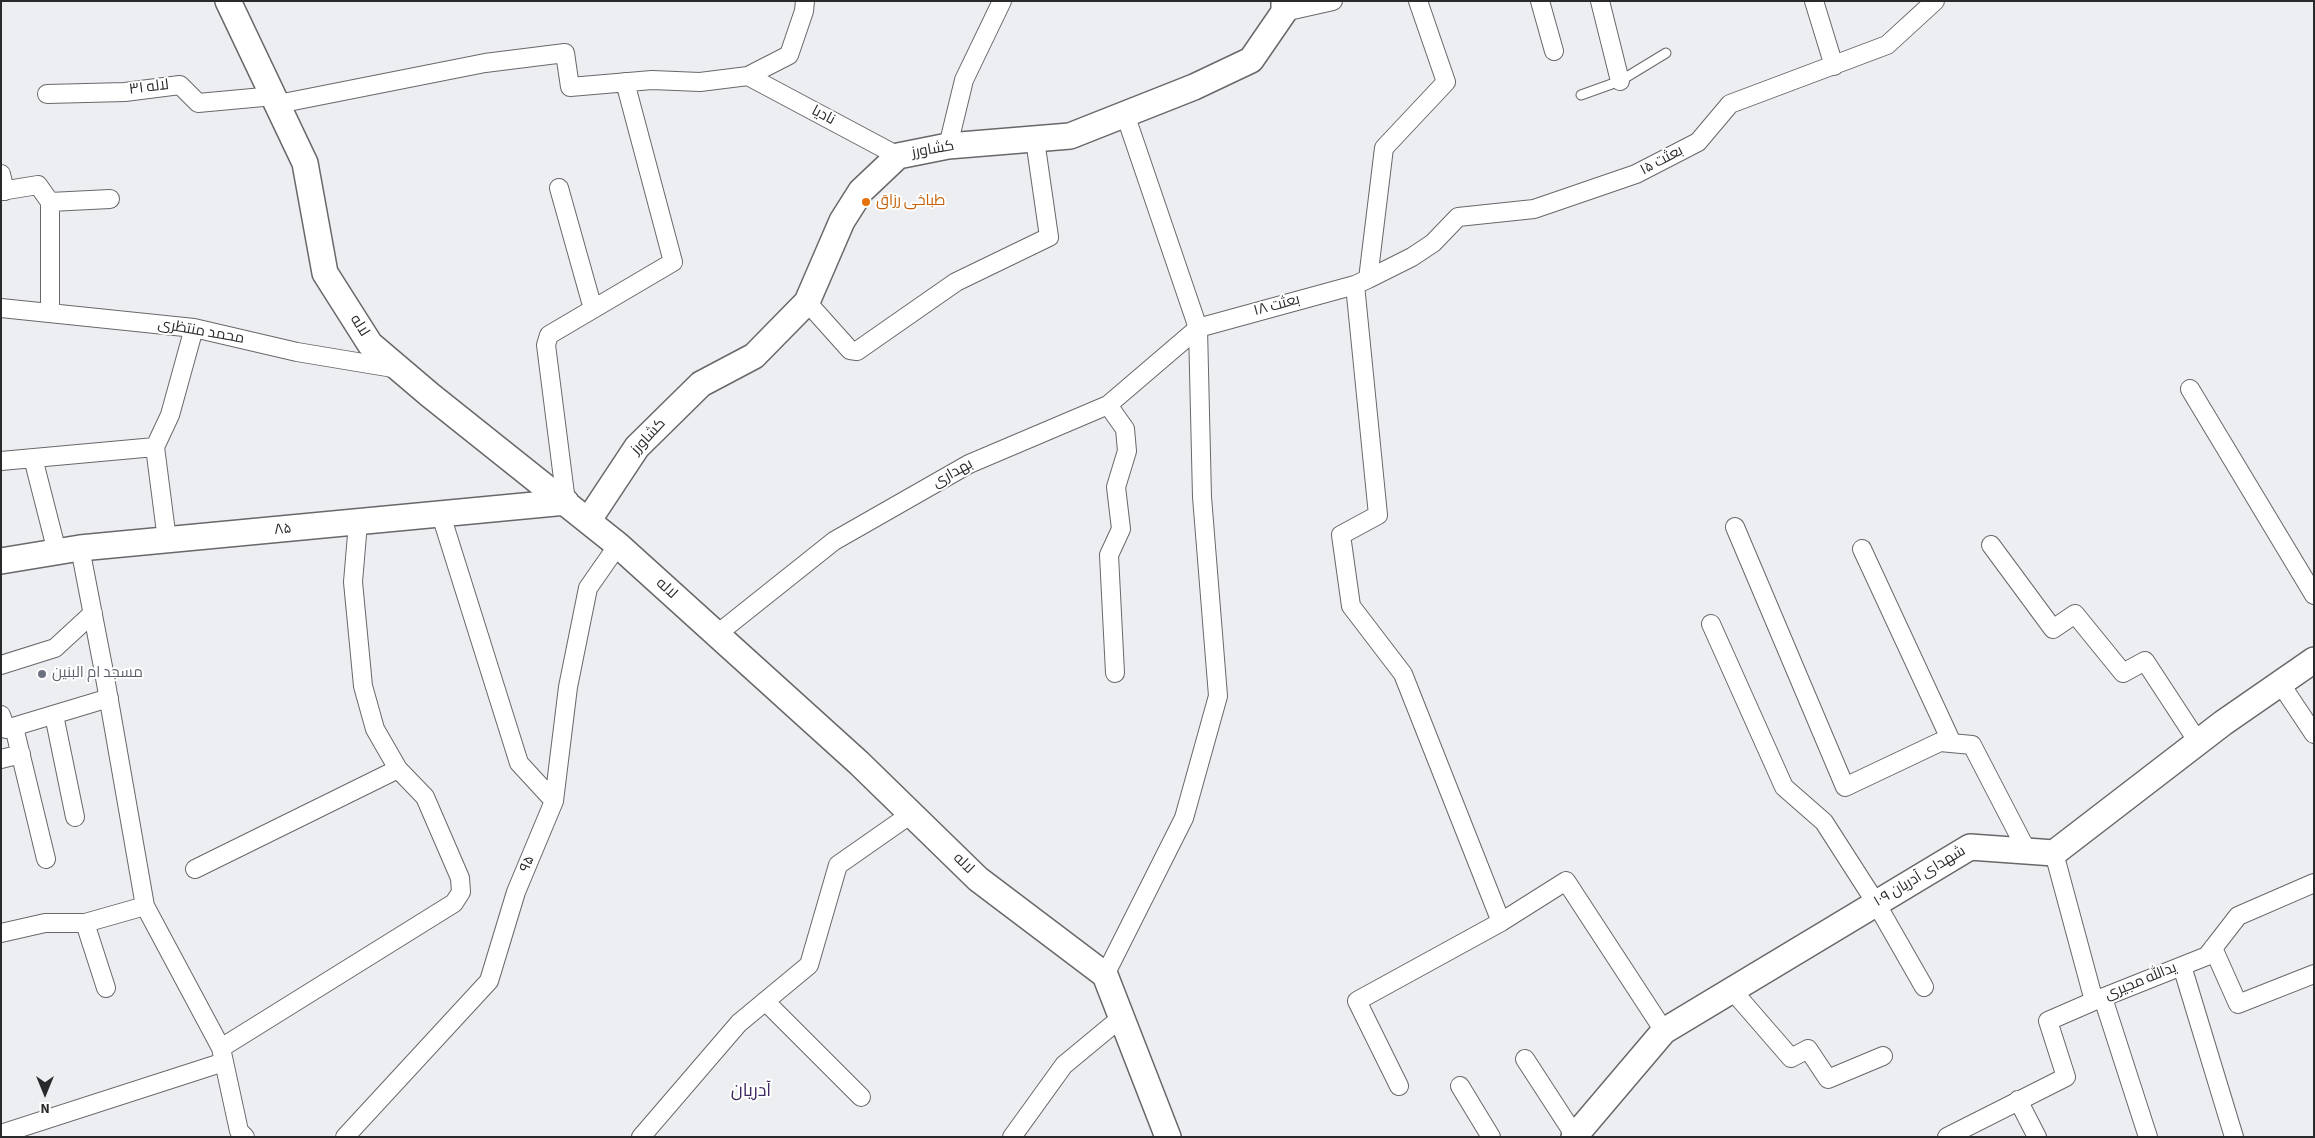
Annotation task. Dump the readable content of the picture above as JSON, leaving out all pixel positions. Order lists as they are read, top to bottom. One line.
{"streets":{"street":["لاله ۳۱","نادیا","کشاورز","بعثت ۱۵","بعثت ۱۸","لاله","محمد منتظری","بهداری","۸۵","۹۵","شهدای آدریان ۱۰۹","یدالله مجیری"]},"crossings":[["لاله ۳۱","لاله"],["نادیا","کشاورز"],["کشاورز","لاله"],["بعثت ۱۵","بعثت ۱۸"],["بعثت ۱۸","بهداری"],["لاله","محمد منتظری"],["لاله","بهداری"],["لاله","۸۵"],["لاله","۹۵"],["شهدای آدریان ۱۰۹","یدالله مجیری"]],"districts":["آدریان"],"places":["طباخی رزاق","مسجد ام البنین"],"north":"bottom"}
